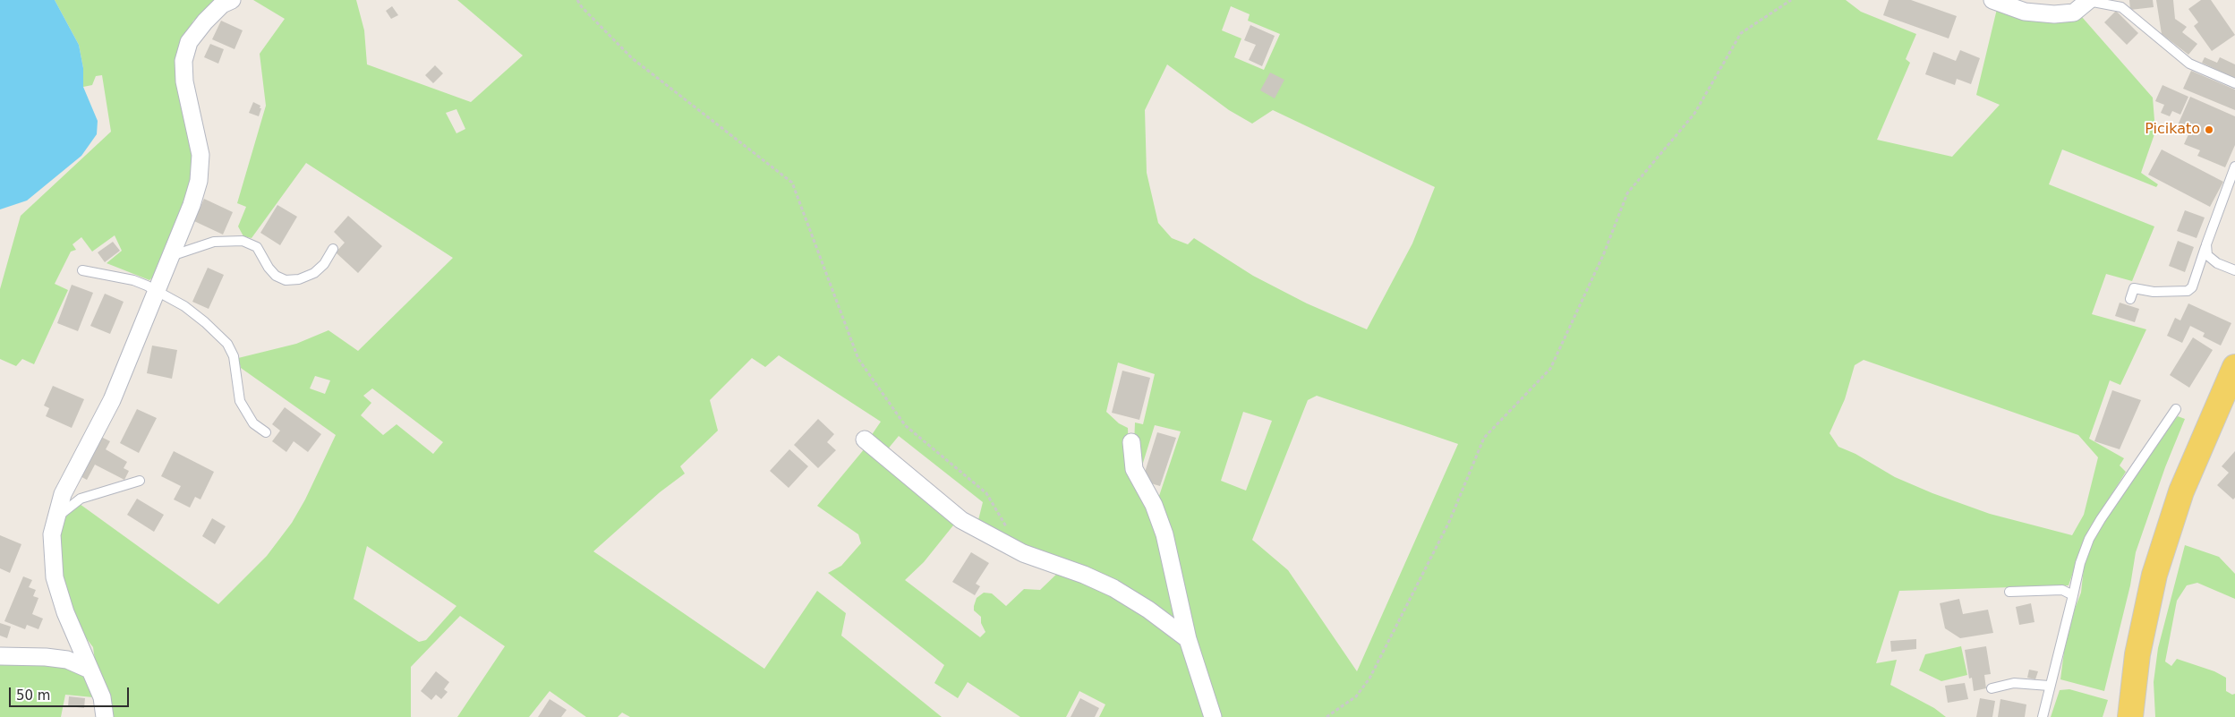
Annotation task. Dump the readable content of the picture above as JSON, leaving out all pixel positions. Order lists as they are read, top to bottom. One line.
{"places":["Picikato"],"scale_bar":"50 m"}
